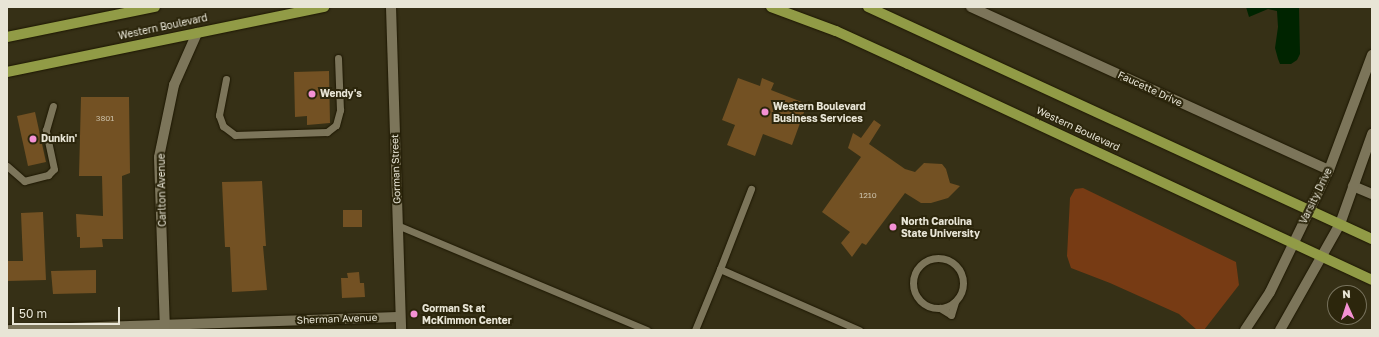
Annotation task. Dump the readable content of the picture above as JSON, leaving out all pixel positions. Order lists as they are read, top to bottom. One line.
{"streets":{"main road":["Western Boulevard"],"street":["Faucette Drive","Gorman Street","Carlton Avenue","Varsity Drive","Sherman Avenue"]},"crossings":[["Western Boulevard","Carlton Avenue"],["Western Boulevard","Varsity Drive"],["Faucette Drive","Varsity Drive"],["Gorman Street","Sherman Avenue"],["Carlton Avenue","Sherman Avenue"]],"places":["Wendy's","Western Boulevard Business Services","Dunkin'","North Carolina State University","Gorman St at McKimmon Center"],"house_numbers":["3801","1210"],"scale_bar":"50 m","north":"top"}
